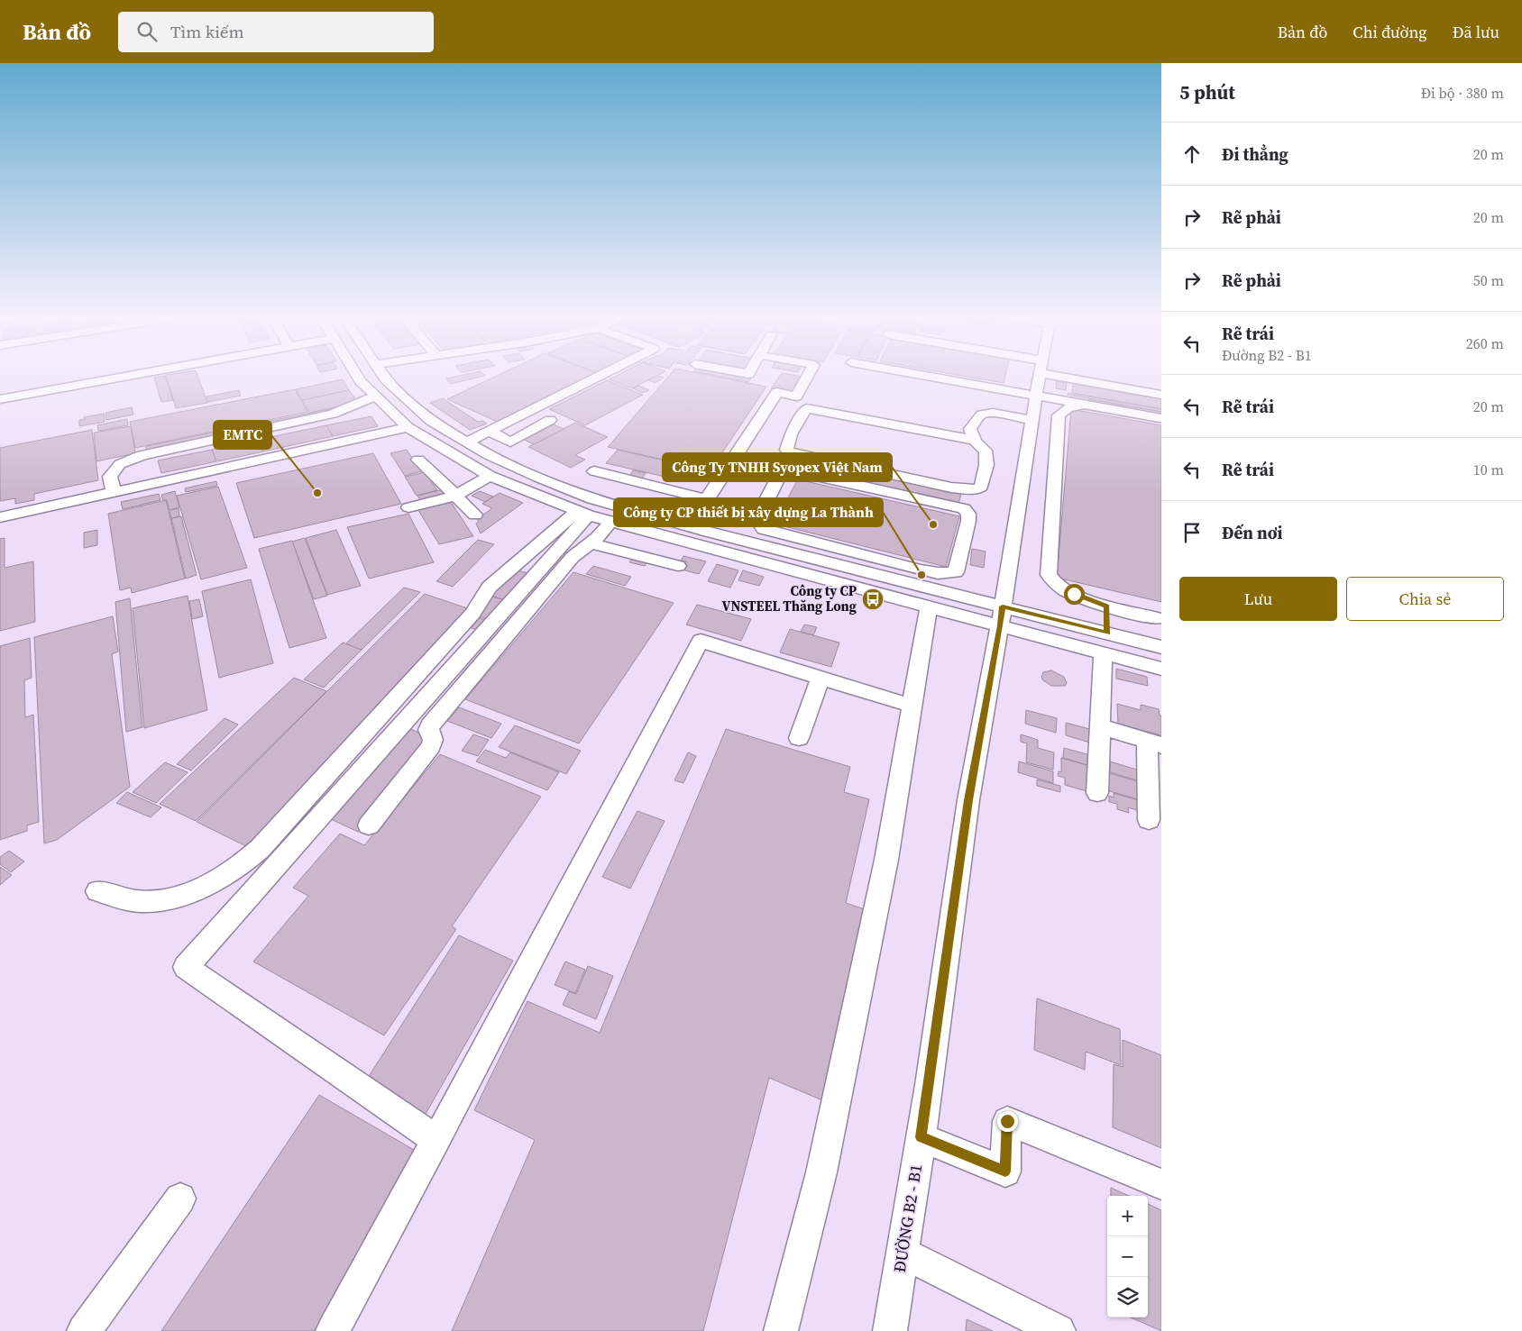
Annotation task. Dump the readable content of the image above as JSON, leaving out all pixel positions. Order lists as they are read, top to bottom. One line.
{"streets":{"street":["ĐƯỜNG B2 - B1"]},"places":{"other":["EMTC","Công Ty TNHH Syopex Việt Nam","Công ty CP thiết bị xây dựng La Thành"],"bus stop":["Công ty CP VNSTEEL Thăng Long"]},"page":{"header":"Bản đồ","search":"Tìm kiếm","nav":["Bản đồ","Chỉ đường","Đã lưu"],"heading":["5 phút","Đi bộ · 380 m"],"list":[["Đi thẳng","20 m"],["Rẽ phải","20 m"],["Rẽ phải","50 m"],["Rẽ trái","Đường B2 - B1","260 m"],["Rẽ trái","20 m"],["Rẽ trái","10 m"],"Đến nơi"],"buttons":["Lưu","Chia sẻ"],"map_buttons":["+","−"]}}
